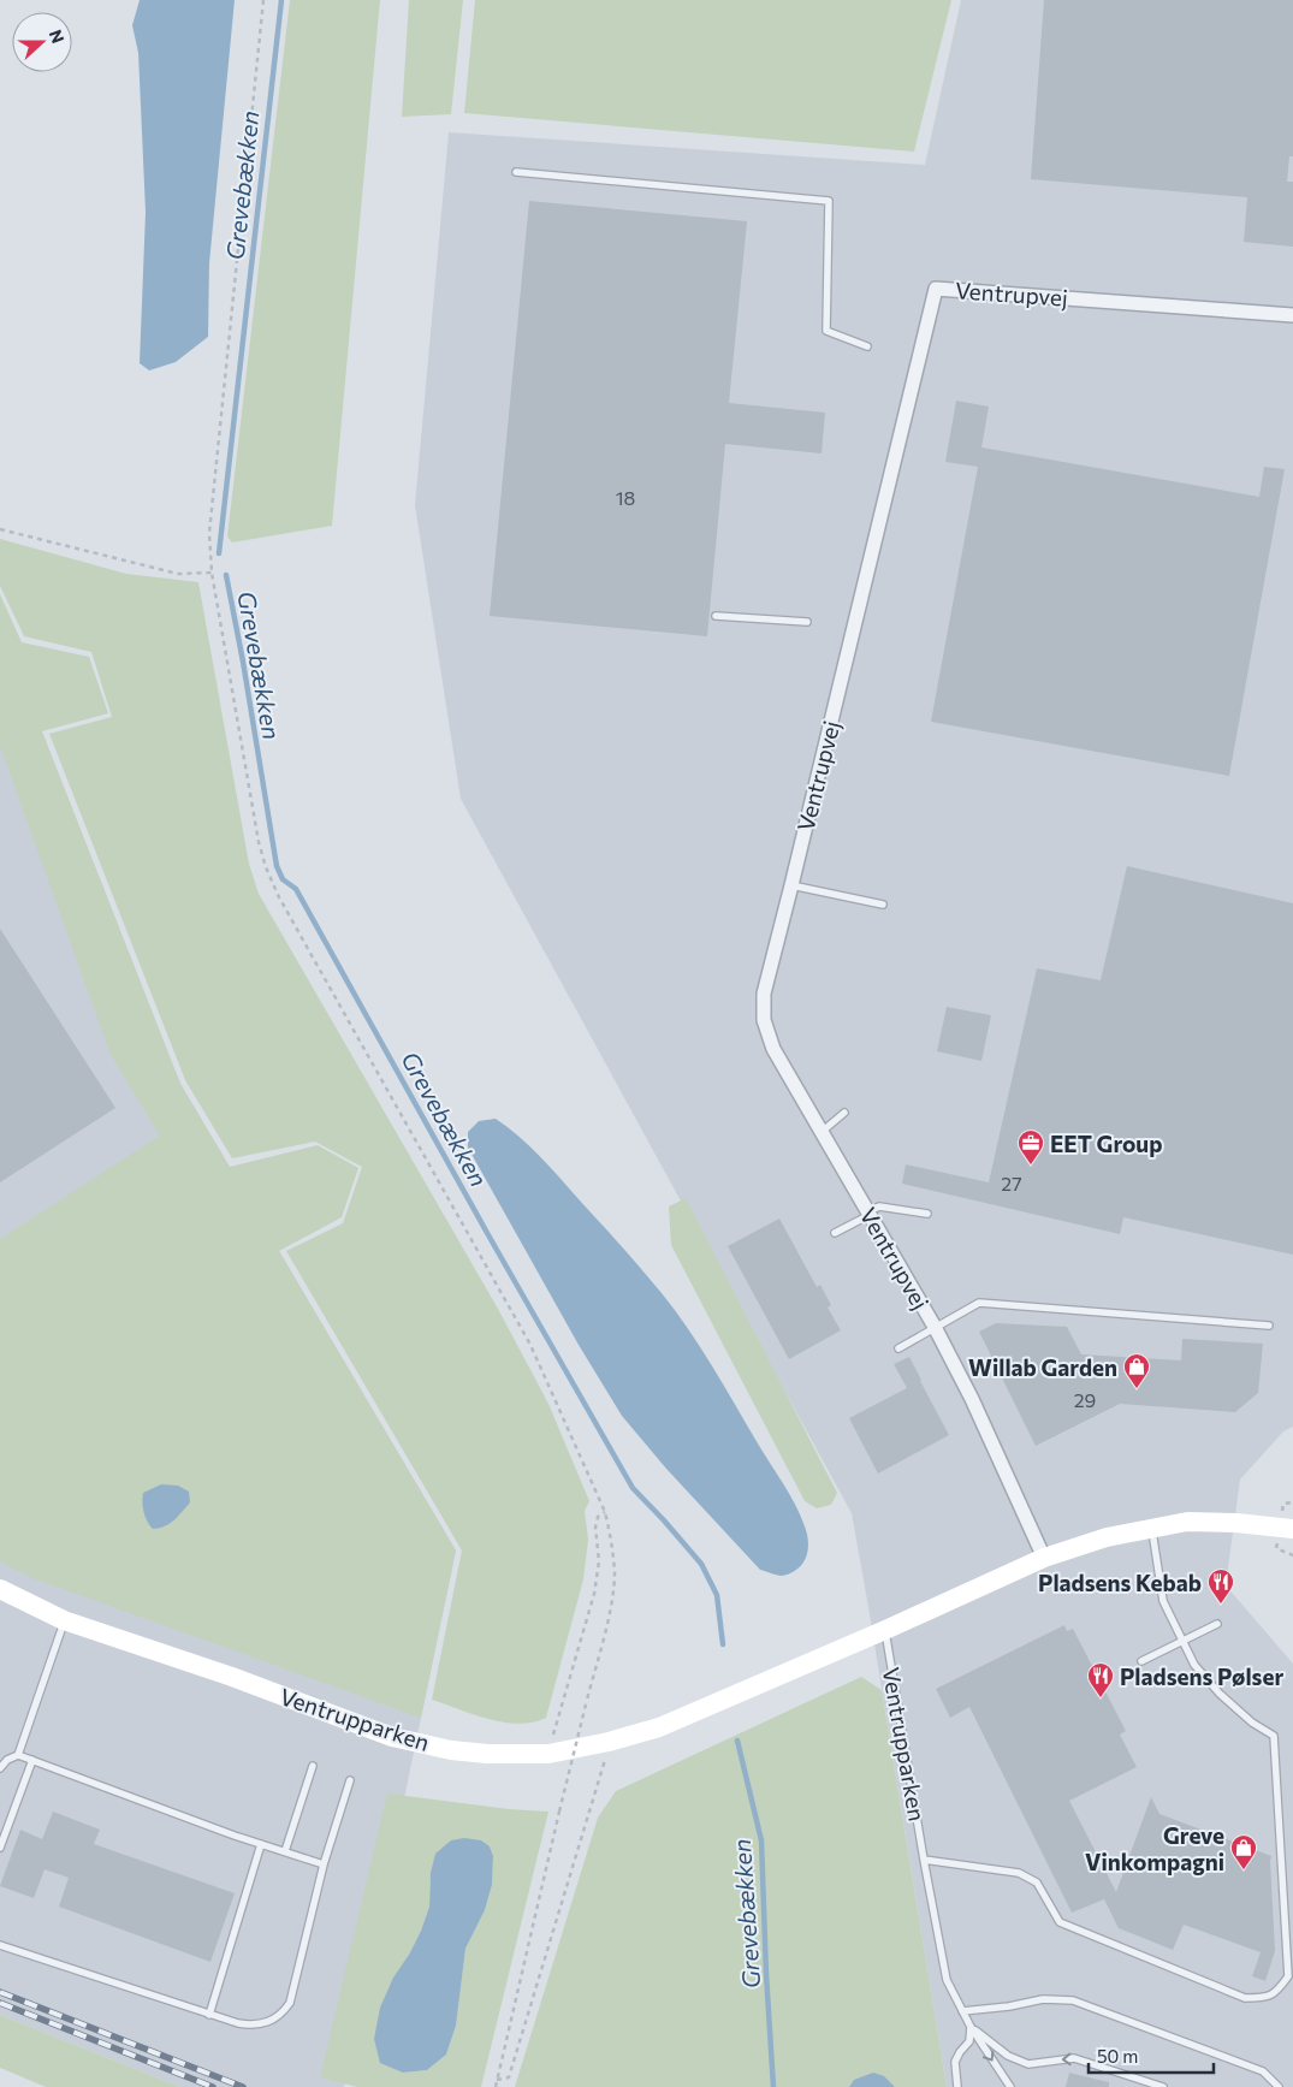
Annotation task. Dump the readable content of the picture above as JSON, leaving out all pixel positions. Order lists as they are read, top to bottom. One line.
{"streets":{"street":["Ventrupvej","Ventrupparken"]},"crossings":[["Ventrupvej","Ventrupparken"]],"water":["Grevebækken"],"places":{"office":["EET Group"],"shop":["Willab Garden","Greve Vinkompagni"],"restaurant":["Pladsens Kebab","Pladsens Pølser"]},"house_numbers":["18","27","29"],"scale_bar":"50 m","north":"right"}
